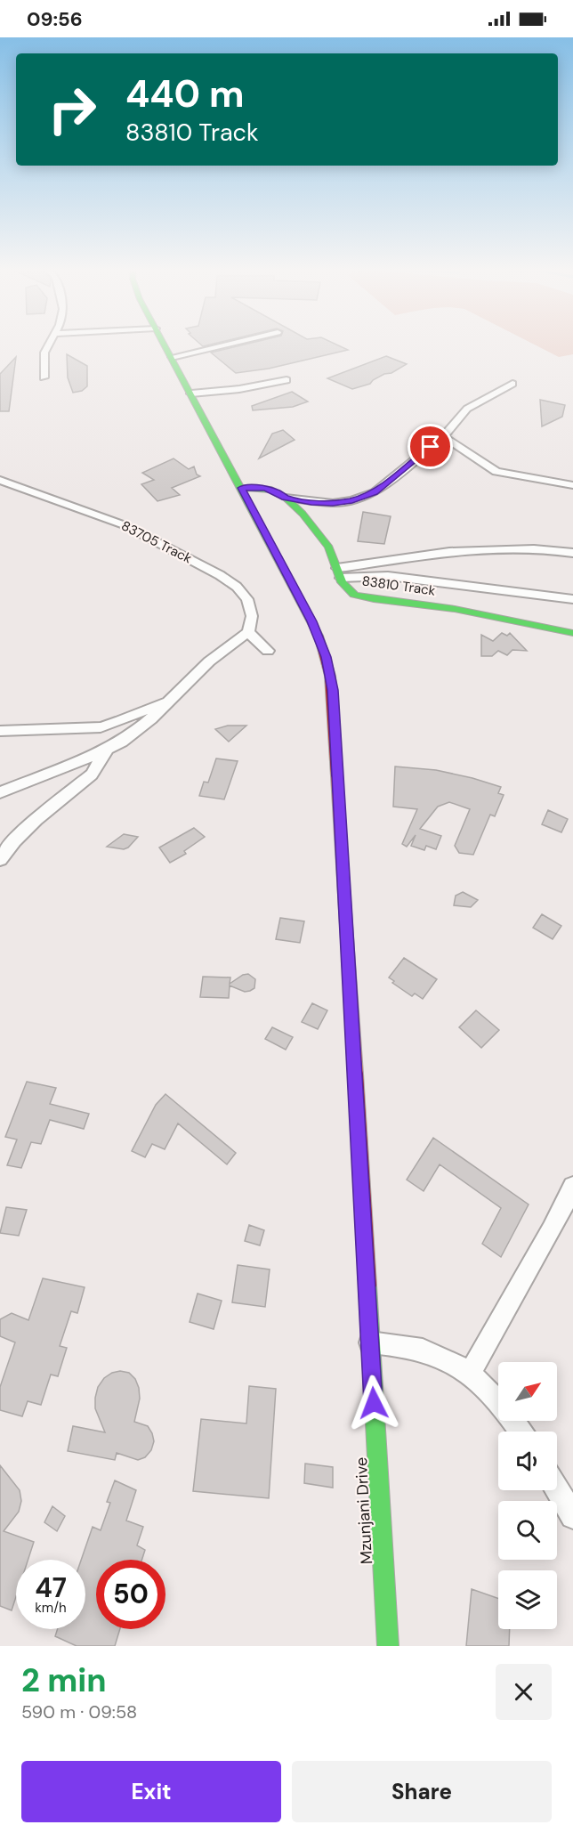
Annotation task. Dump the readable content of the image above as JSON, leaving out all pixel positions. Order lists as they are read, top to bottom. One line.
{"streets":{"main road":["83810 Track","Mzunjani Drive"],"street":["83705 Track"]},"crossings":[["83810 Track","Mzunjani Drive"]],"north":"top right","page":{"status":"09:56","turn":["440 m","83810 Track"],"speed":"47 km/h","limit":"50","heading":["2 min","590 m · 09:58"],"buttons":["Exit","Share"]}}
